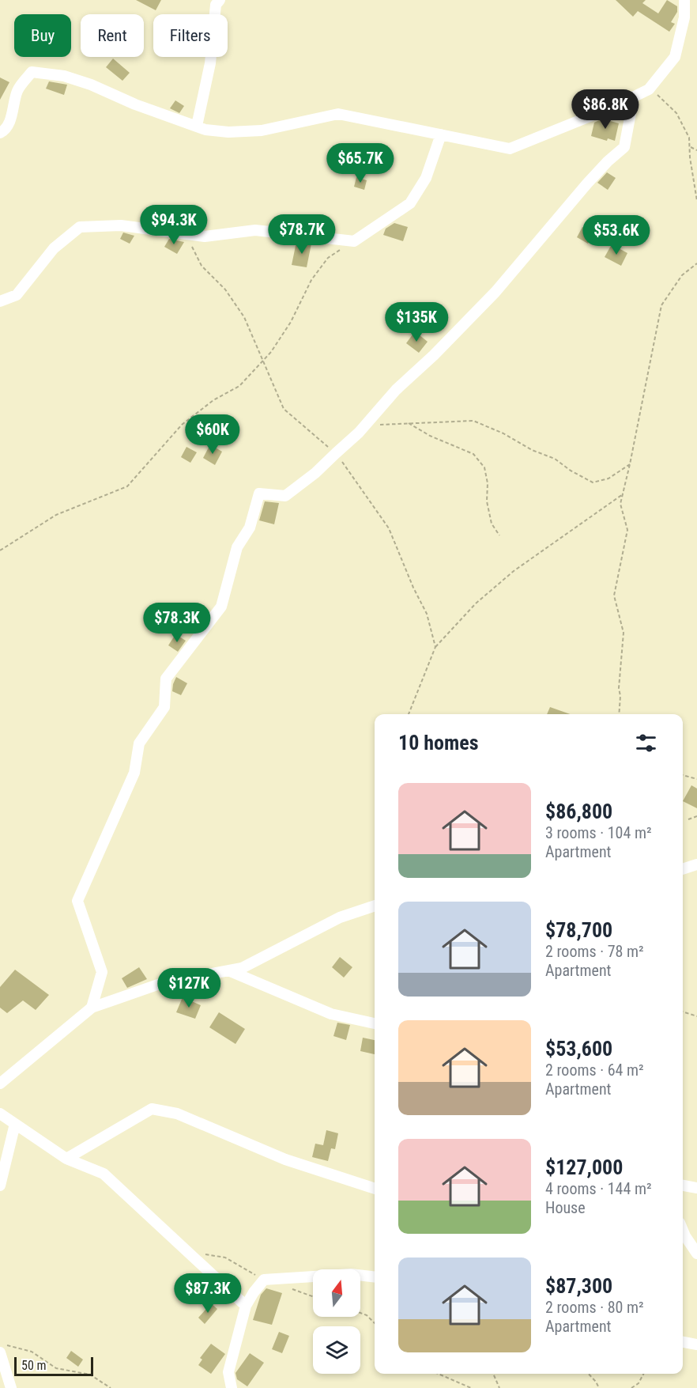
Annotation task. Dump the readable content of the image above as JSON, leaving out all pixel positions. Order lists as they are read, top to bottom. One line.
{"scale_bar":"50 m","north":"top","page":{"chip":["Buy","Rent","Filters"],"price":["$86.8K","$65.7K","$94.3K","$78.7K","$53.6K","$135K","$60K","$78.3K","$127K","$87.3K"],"heading":"10 homes","list":[{"name":"$86,800","note":"3 rooms · 104 m² · Apartment"},{"name":"$78,700","note":"2 rooms · 78 m² · Apartment"},{"name":"$53,600","note":"2 rooms · 64 m² · Apartment"},{"name":"$127,000","note":"4 rooms · 144 m² · House"},{"name":"$87,300","note":"2 rooms · 80 m² · Apartment"}],"scale":"50 m"}}
